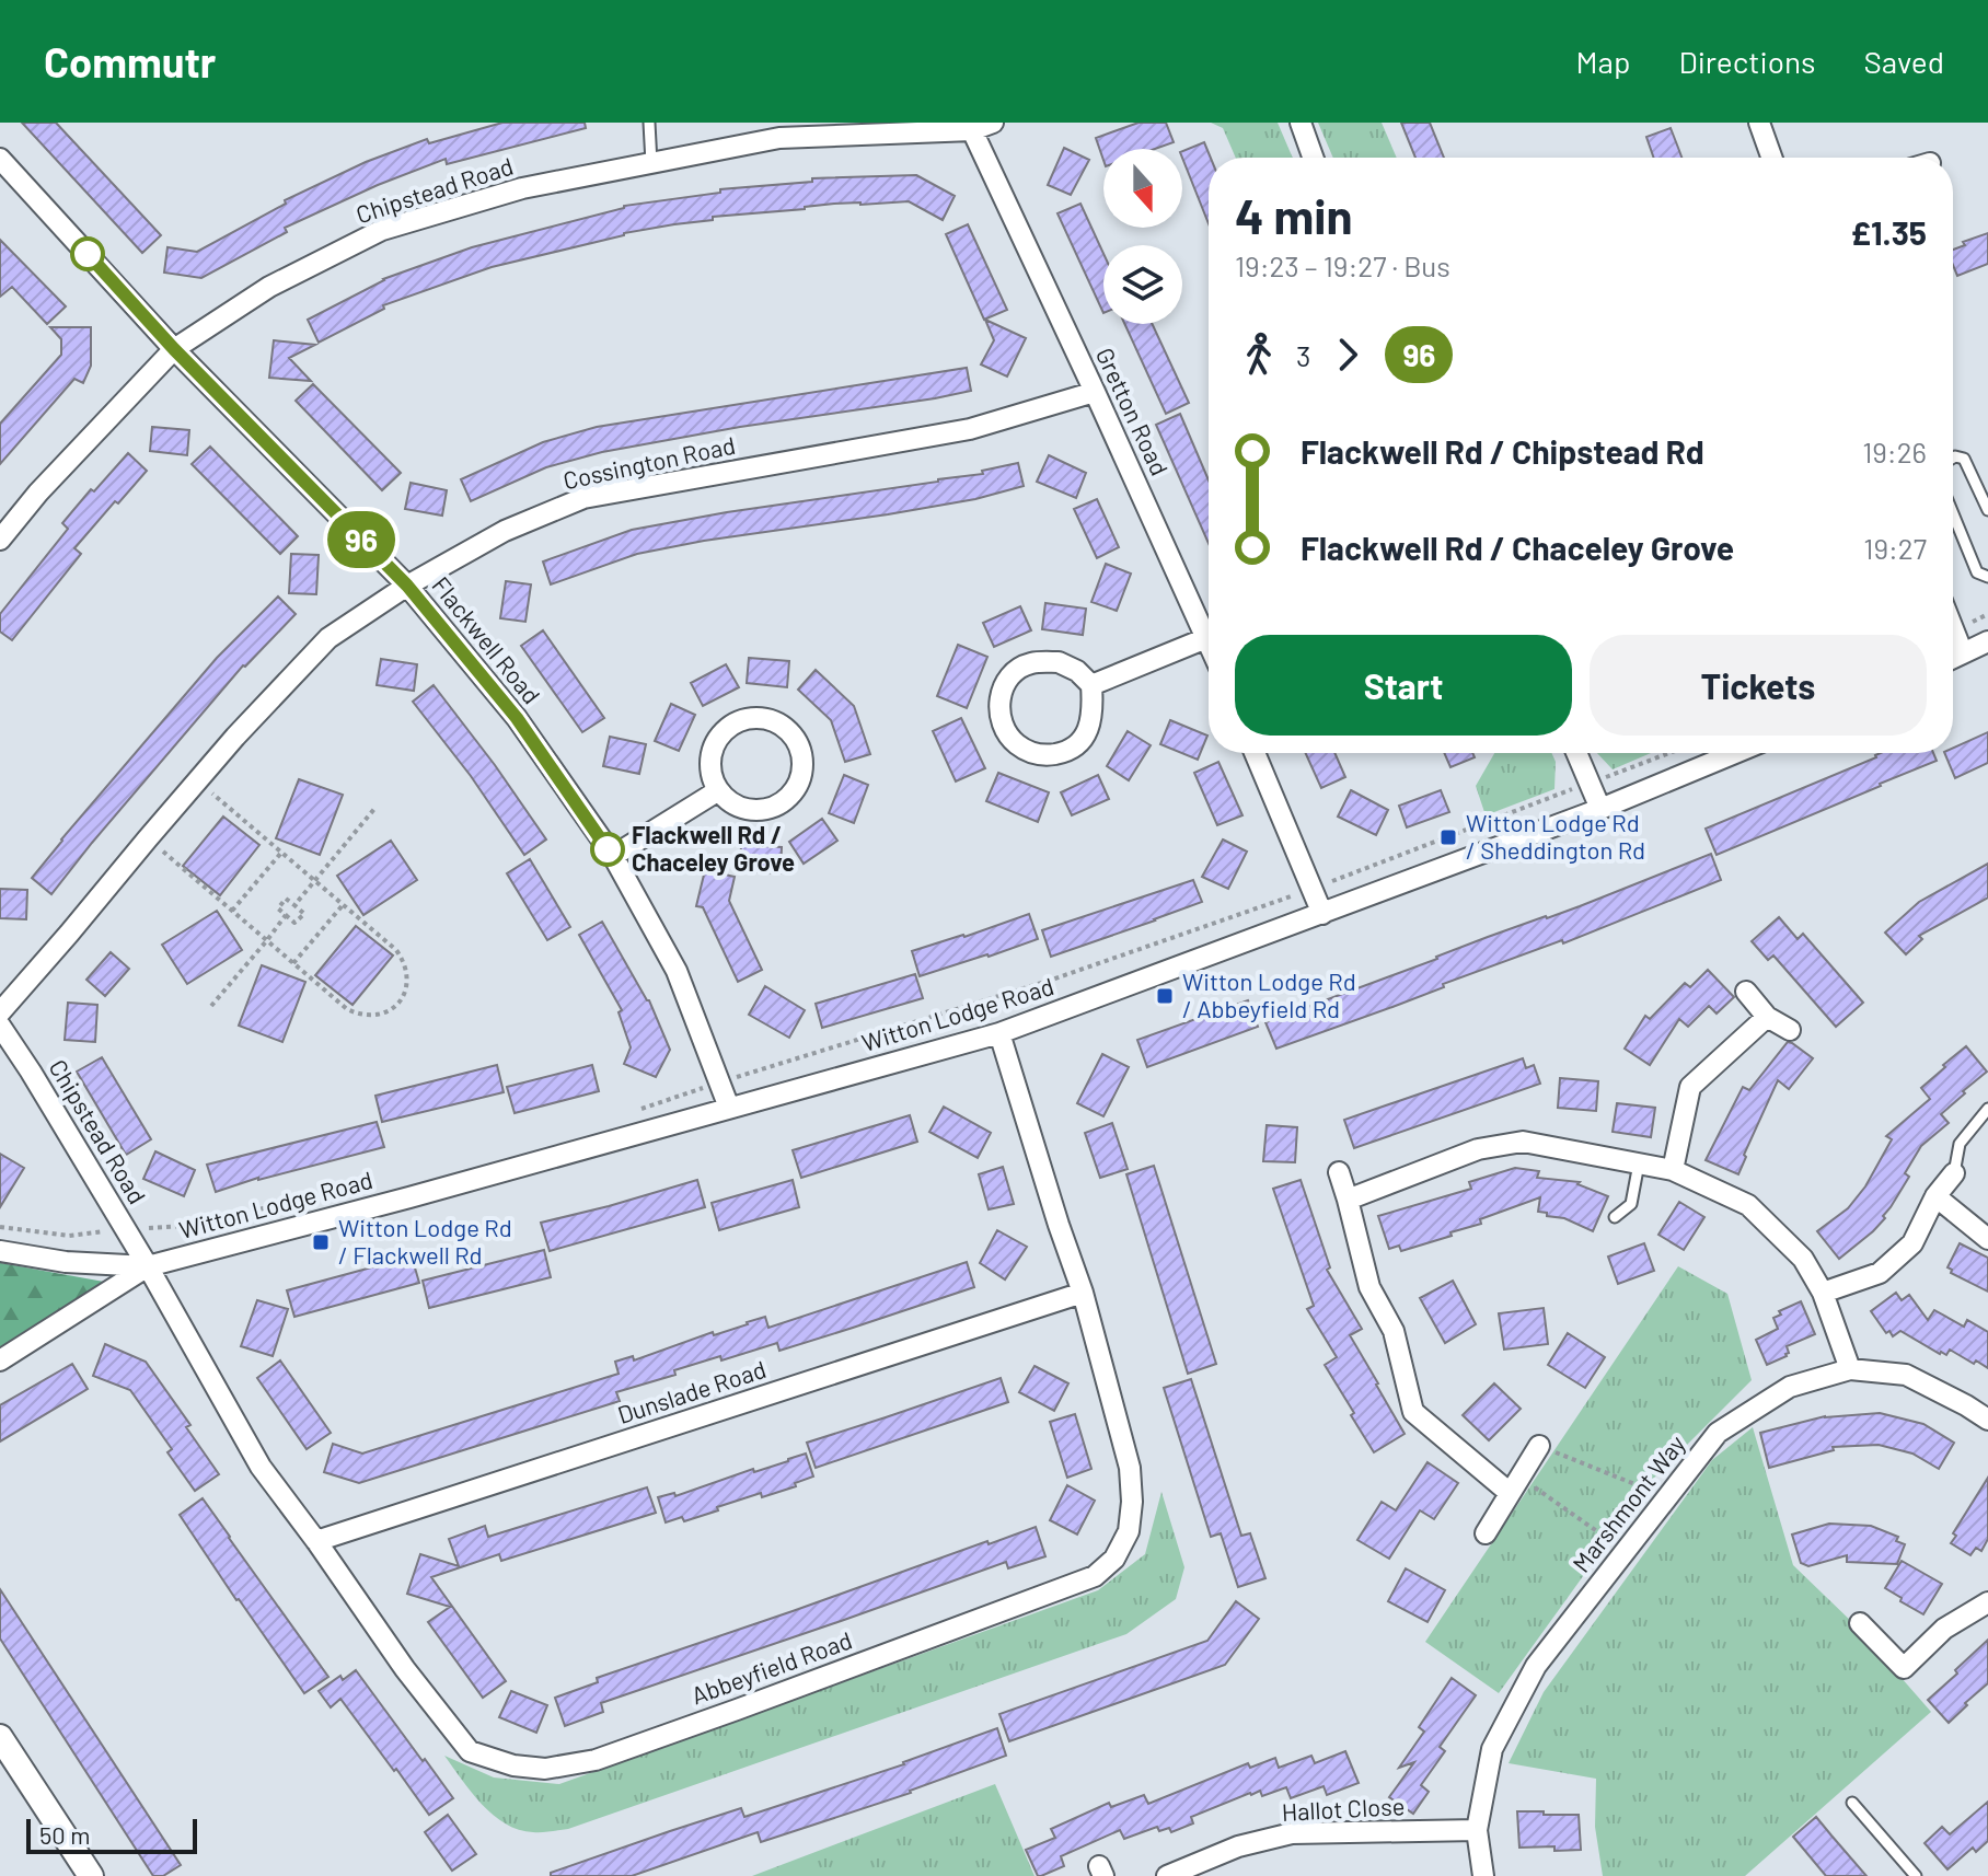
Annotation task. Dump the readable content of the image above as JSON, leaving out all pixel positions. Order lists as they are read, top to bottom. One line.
{"streets":{"street":["Chipstead Road","Gretton Road","Cossington Road","Flackwell Road","Witton Lodge Road","Dunslade Road","Marshmont Way","Abbeyfield Road","Hallot Close"]},"crossings":[["Chipstead Road","Gretton Road"],["Chipstead Road","Flackwell Road"],["Chipstead Road","Witton Lodge Road"],["Chipstead Road","Abbeyfield Road"],["Gretton Road","Cossington Road"],["Cossington Road","Flackwell Road"],["Flackwell Road","Witton Lodge Road"],["Witton Lodge Road","Abbeyfield Road"],["Dunslade Road","Abbeyfield Road"],["Marshmont Way","Hallot Close"]],"places":{"transit":["Witton Lodge Rd / Sheddington Rd","Witton Lodge Rd / Abbeyfield Rd","Witton Lodge Rd / Flackwell Rd"],"other":["Flackwell Rd / Chaceley Grove"]},"lines":["bus line 96"],"scale_bar":"50 m","north":"bottom","page":{"header":"Commutr","nav":["Map","Directions","Saved"],"on_map":"96","heading":["4 min","19:23 – 19:27 · Bus","£1.35"],"legs":["3","96"],"list":[{"name":"Flackwell Rd / Chipstead Rd","value":"19:26"},{"name":"Flackwell Rd / Chaceley Grove","value":"19:27"}],"buttons":["Start","Tickets"],"scale":"50 m"}}
